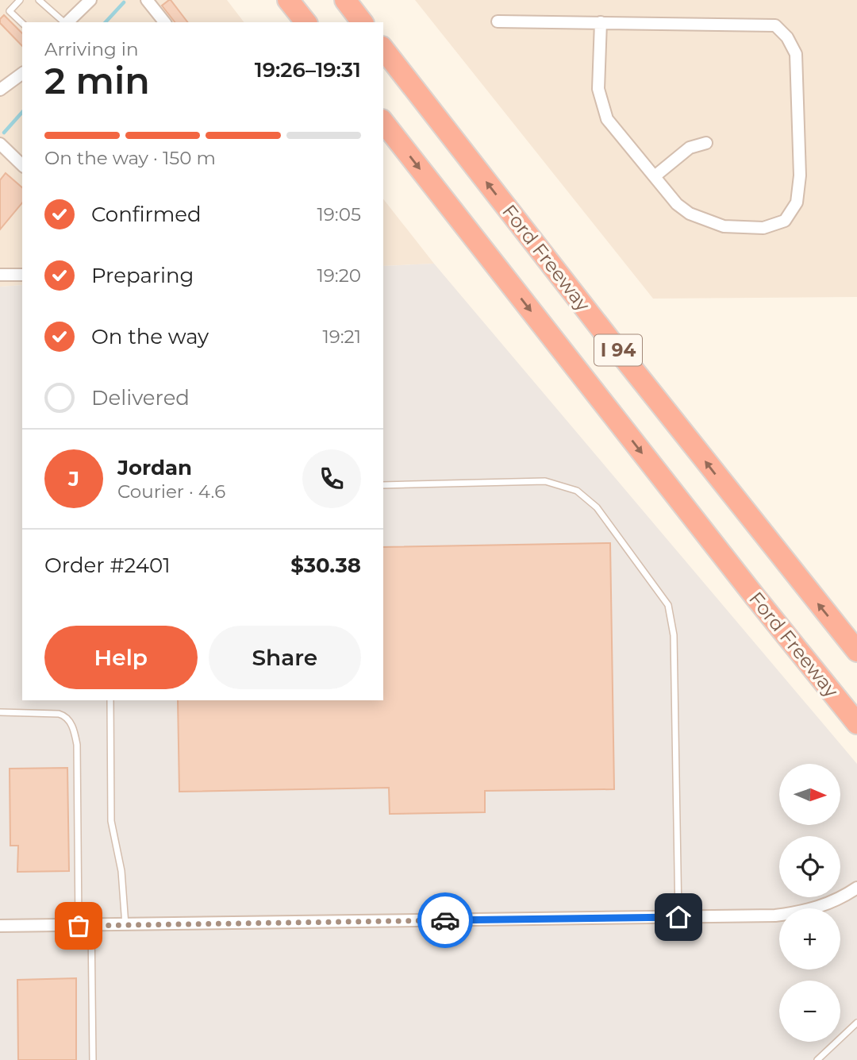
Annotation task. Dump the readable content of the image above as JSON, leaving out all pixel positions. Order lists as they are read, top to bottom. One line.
{"streets":{"highway":["Ford Freeway","I 94"]},"north":"right","page":{"heading":["2 min","Arriving in","19:26–19:31"],"panel":["Jordan","Courier · 4.6","Order #2401","$30.38"],"bar":"On the way · 150 m","list":[["Confirmed","19:05"],["Preparing","19:20"],["On the way","19:21"],"Delivered"],"round":"J","buttons":["Help","Share"],"map_buttons":["+","−"]}}
